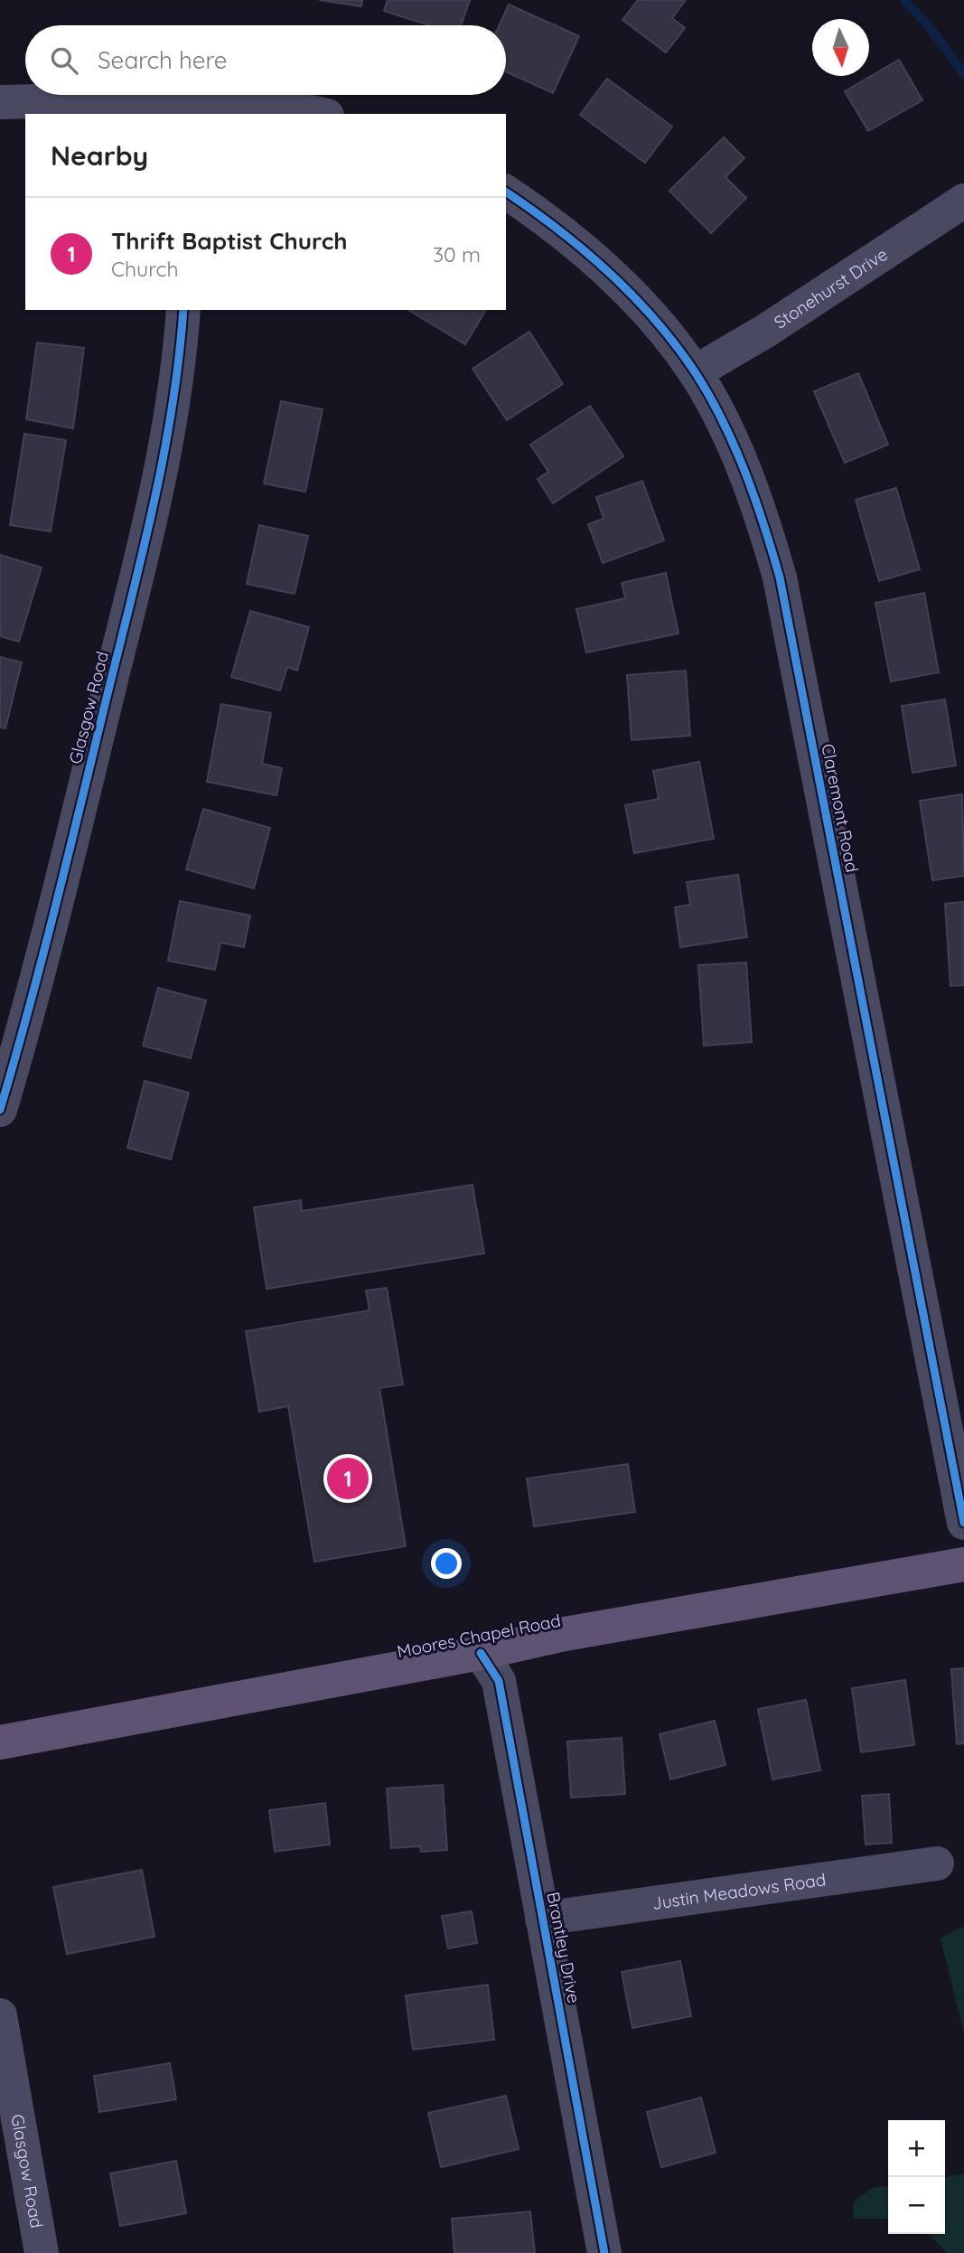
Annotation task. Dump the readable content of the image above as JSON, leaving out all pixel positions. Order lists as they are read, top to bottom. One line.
{"streets":{"main road":["Moores Chapel Road"],"street":["Stonehurst Drive","Glasgow Road","Claremont Road","Justin Meadows Road","Brantley Drive"]},"crossings":[["Stonehurst Drive","Claremont Road"],["Moores Chapel Road","Brantley Drive"],["Justin Meadows Road","Brantley Drive"]],"north":"bottom","page":{"search":"Search here","heading":"Nearby","list":[{"mark":"1","name":"Thrift Baptist Church","note":"Church","value":"30 m"}],"pins":"1","map_buttons":["+","−"]}}
